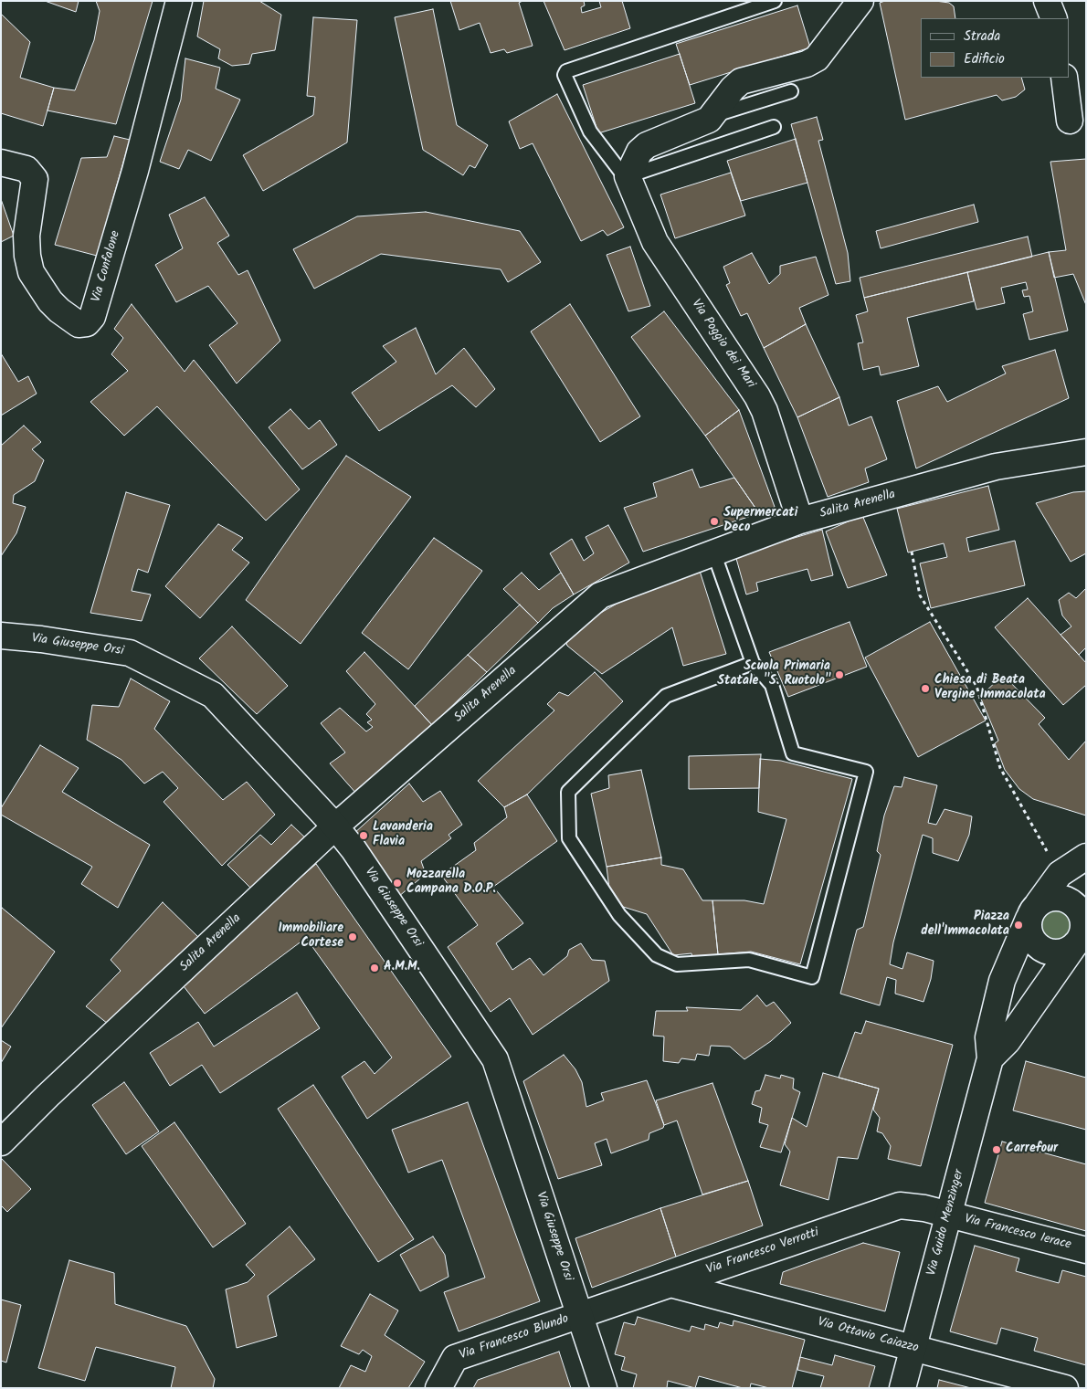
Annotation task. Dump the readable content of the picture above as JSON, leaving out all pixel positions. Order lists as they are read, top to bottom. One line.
{"streets":{"street":["Via Confalone","Via Poggio dei Mari","Salita Arenella","Via Giuseppe Orsi","Via Guido Menzinger","Via Francesco Ierace","Via Francesco Verrotti","Via Ottavio Caiazzo","Via Francesco Blundo"]},"crossings":[["Via Poggio dei Mari","Salita Arenella"],["Salita Arenella","Via Giuseppe Orsi"],["Via Giuseppe Orsi","Via Francesco Verrotti"],["Via Giuseppe Orsi","Via Francesco Blundo"],["Via Guido Menzinger","Via Francesco Ierace"],["Via Guido Menzinger","Via Francesco Verrotti"],["Via Guido Menzinger","Via Ottavio Caiazzo"],["Via Francesco Ierace","Via Francesco Verrotti"],["Via Francesco Verrotti","Via Ottavio Caiazzo"],["Via Francesco Verrotti","Via Francesco Blundo"]],"places":["Supermercati Deco","Scuola Primaria Statale ''S. Ruotolo''","Chiesa di Beata Vergine Immacolata","Lavanderia Flavia","Mozzarella Campana D.O.P.","Piazza dell'Immacolata","Immobiliare Cortese","A.M.M.","Carrefour"],"legend":["Strada","Edificio"]}
